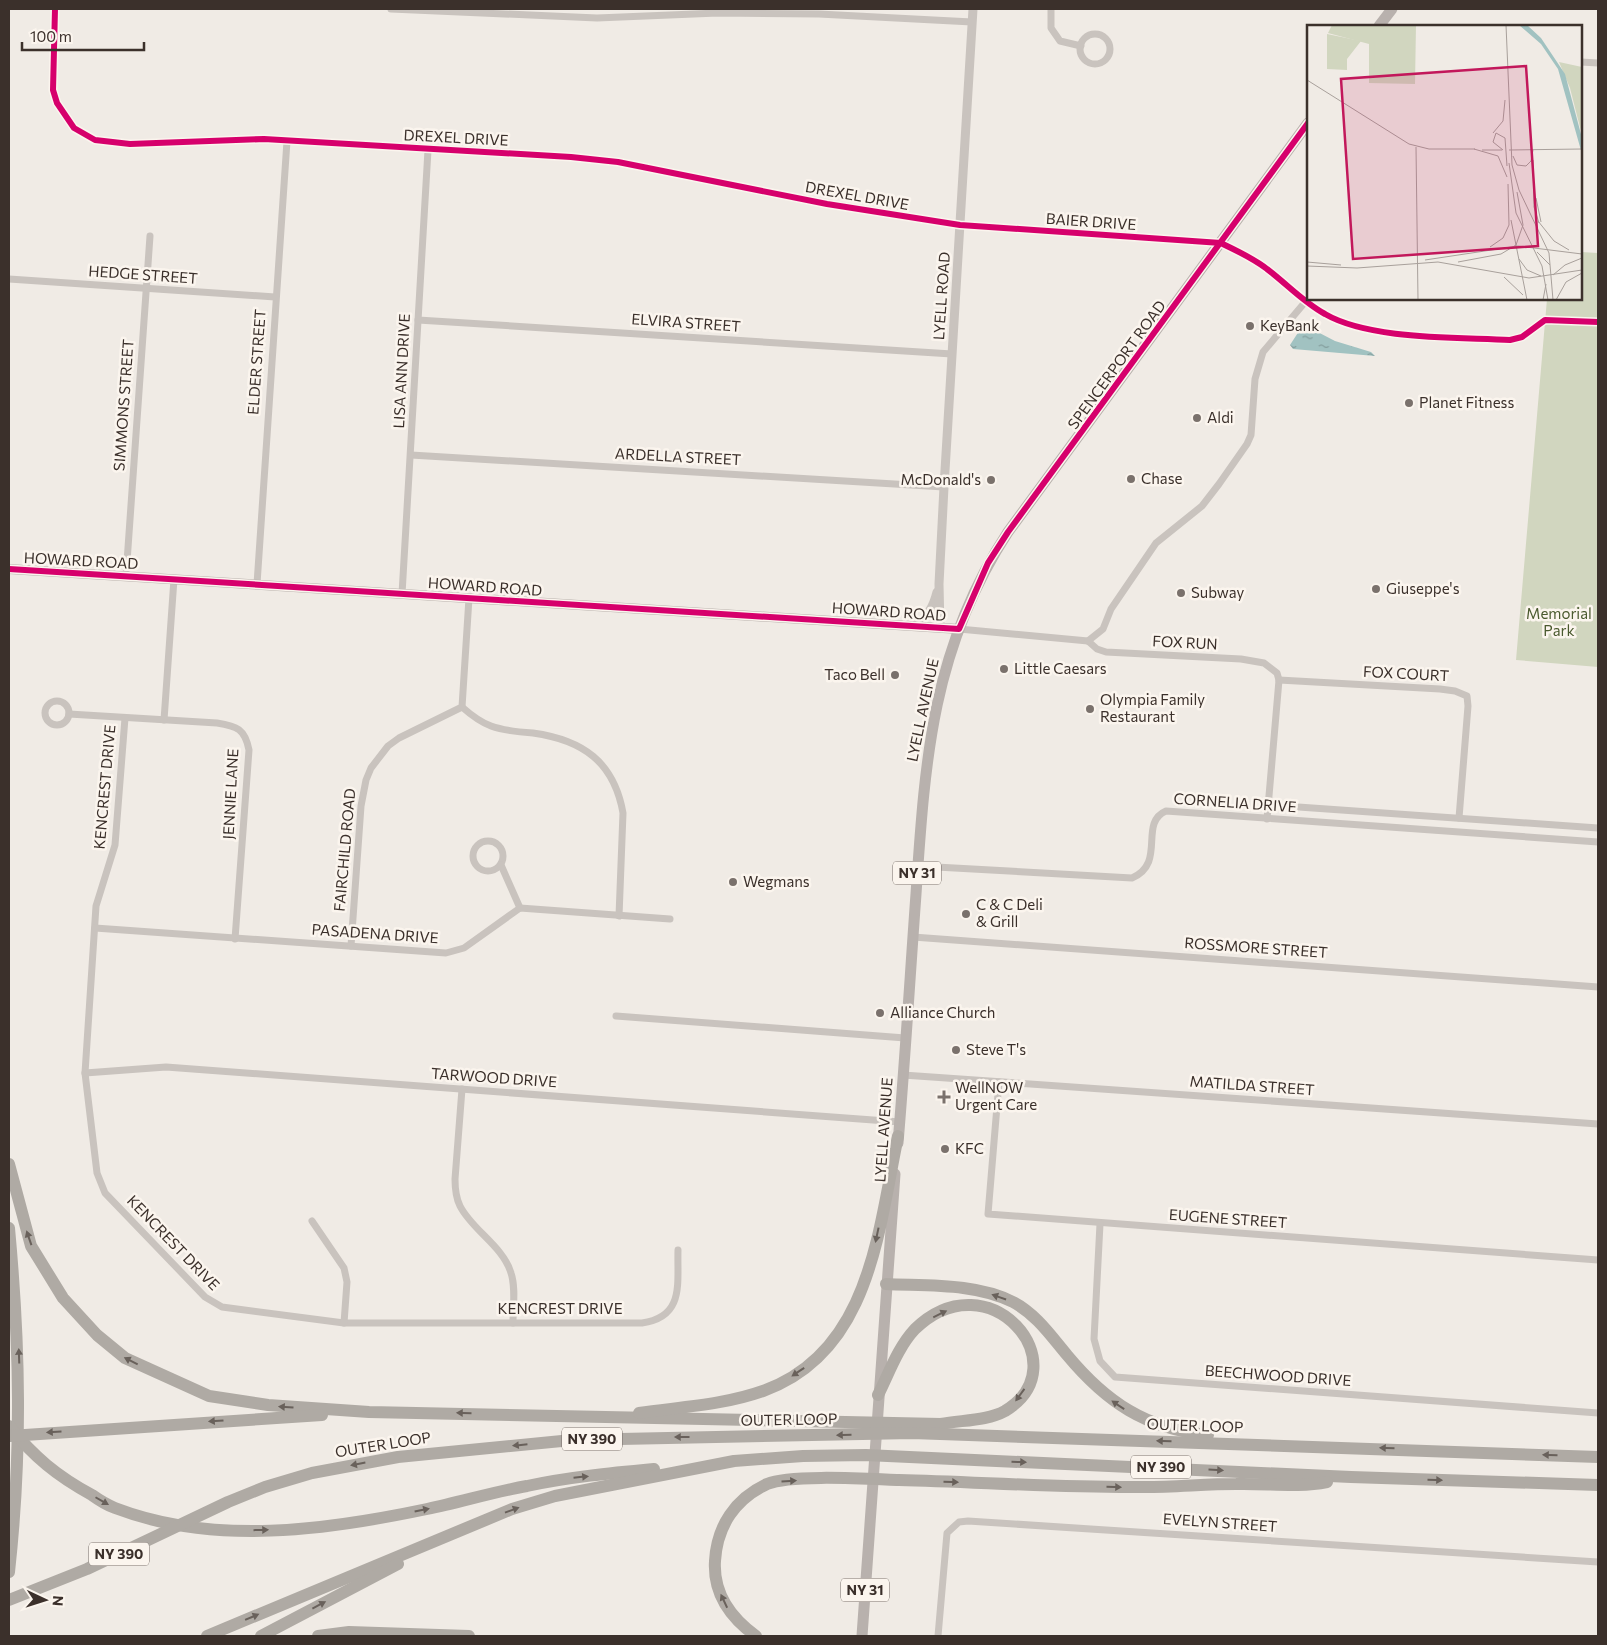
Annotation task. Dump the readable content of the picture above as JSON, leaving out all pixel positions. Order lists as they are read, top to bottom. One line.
{"streets":{"highway":["OUTER LOOP","NY 390"],"main road":["SPENCERPORT ROAD","HOWARD ROAD","LYELL AVENUE","NY 31"],"street":["DREXEL DRIVE","BAIER DRIVE","HEDGE STREET","LYELL ROAD","ELVIRA STREET","ELDER STREET","LISA ANN DRIVE","SIMMONS STREET","ARDELLA STREET","FOX RUN","FOX COURT","KENCREST DRIVE","JENNIE LANE","CORNELIA DRIVE","FAIRCHILD ROAD","PASADENA DRIVE","ROSSMORE STREET","TARWOOD DRIVE","MATILDA STREET","EUGENE STREET","BEECHWOOD DRIVE","EVELYN STREET"]},"crossings":[["DREXEL DRIVE","BAIER DRIVE"],["DREXEL DRIVE","LYELL ROAD"],["DREXEL DRIVE","ELDER STREET"],["DREXEL DRIVE","LISA ANN DRIVE"],["BAIER DRIVE","LYELL ROAD"],["BAIER DRIVE","SPENCERPORT ROAD"],["HEDGE STREET","ELDER STREET"],["HEDGE STREET","SIMMONS STREET"],["LYELL ROAD","ELVIRA STREET"],["LYELL ROAD","ARDELLA STREET"],["LYELL ROAD","HOWARD ROAD"],["ELVIRA STREET","LISA ANN DRIVE"],["ELDER STREET","HOWARD ROAD"],["SPENCERPORT ROAD","HOWARD ROAD"],["SPENCERPORT ROAD","FOX RUN"],["SPENCERPORT ROAD","LYELL AVENUE"],["LISA ANN DRIVE","ARDELLA STREET"],["LISA ANN DRIVE","HOWARD ROAD"],["SIMMONS STREET","HOWARD ROAD"],["HOWARD ROAD","FOX RUN"],["HOWARD ROAD","LYELL AVENUE"],["FOX RUN","FOX COURT"],["FOX RUN","LYELL AVENUE"],["LYELL AVENUE","CORNELIA DRIVE"],["LYELL AVENUE","ROSSMORE STREET"],["LYELL AVENUE","TARWOOD DRIVE"],["LYELL AVENUE","MATILDA STREET"],["KENCREST DRIVE","PASADENA DRIVE"],["KENCREST DRIVE","TARWOOD DRIVE"],["JENNIE LANE","PASADENA DRIVE"],["FAIRCHILD ROAD","PASADENA DRIVE"],["MATILDA STREET","EUGENE STREET"],["EUGENE STREET","BEECHWOOD DRIVE"]],"parks":["Memorial Park"],"places":{"other":["KeyBank","Planet Fitness","Aldi","Chase","McDonald's","Giuseppe's","Subway","Little Caesars","Taco Bell","Olympia Family Restaurant","Wegmans","C & C Deli & Grill","Alliance Church","Steve T's","KFC"],"health":["WellNOW Urgent Care"]},"scale_bar":"100 m","north":"right"}
